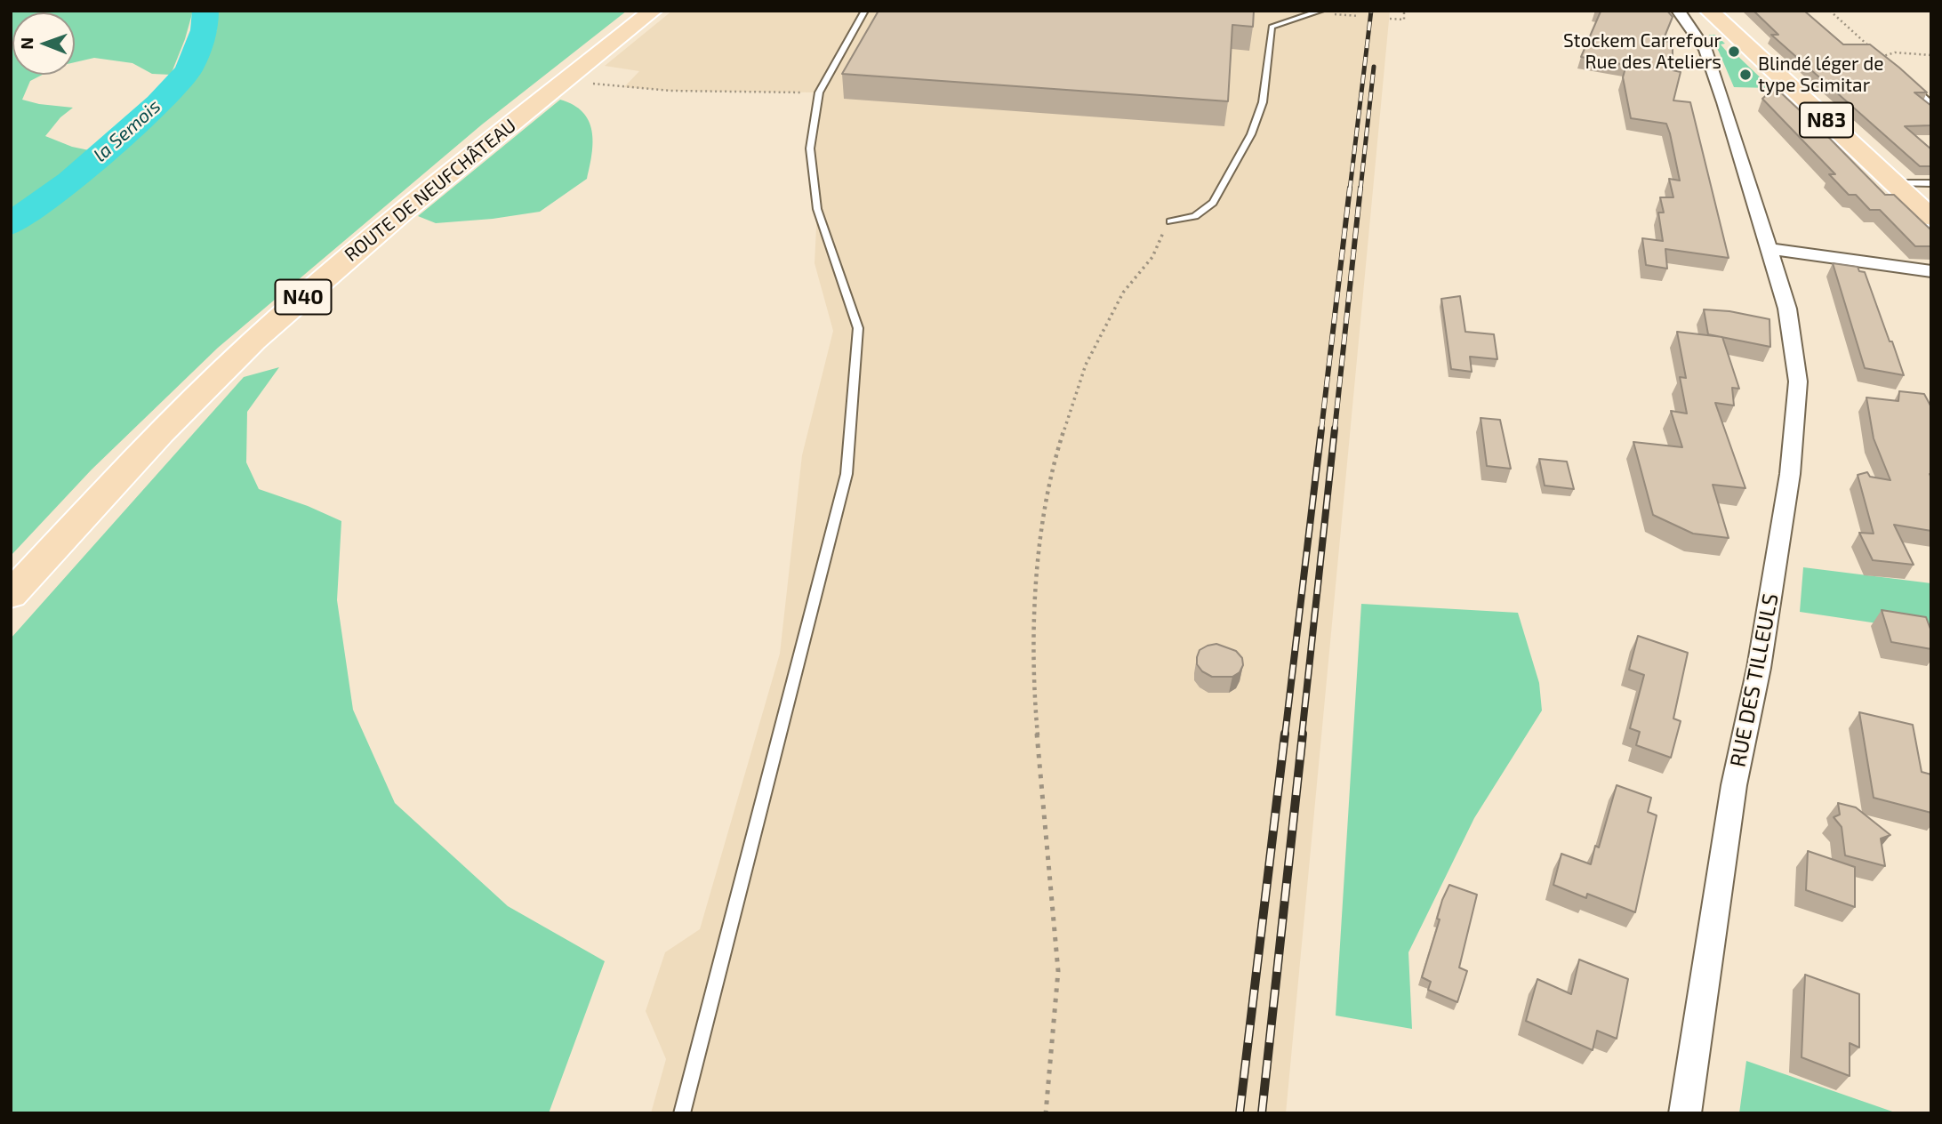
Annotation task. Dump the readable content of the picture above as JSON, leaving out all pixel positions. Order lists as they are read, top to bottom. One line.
{"streets":{"main road":["N83","ROUTE DE NEUFCHÂTEAU","N40"],"street":["RUE DES TILLEULS"]},"crossings":[["N83","RUE DES TILLEULS"]],"water":["la Semois"],"places":["Stockem Carrefour Rue des Ateliers","Blindé léger de type Scimitar"],"north":"left"}
